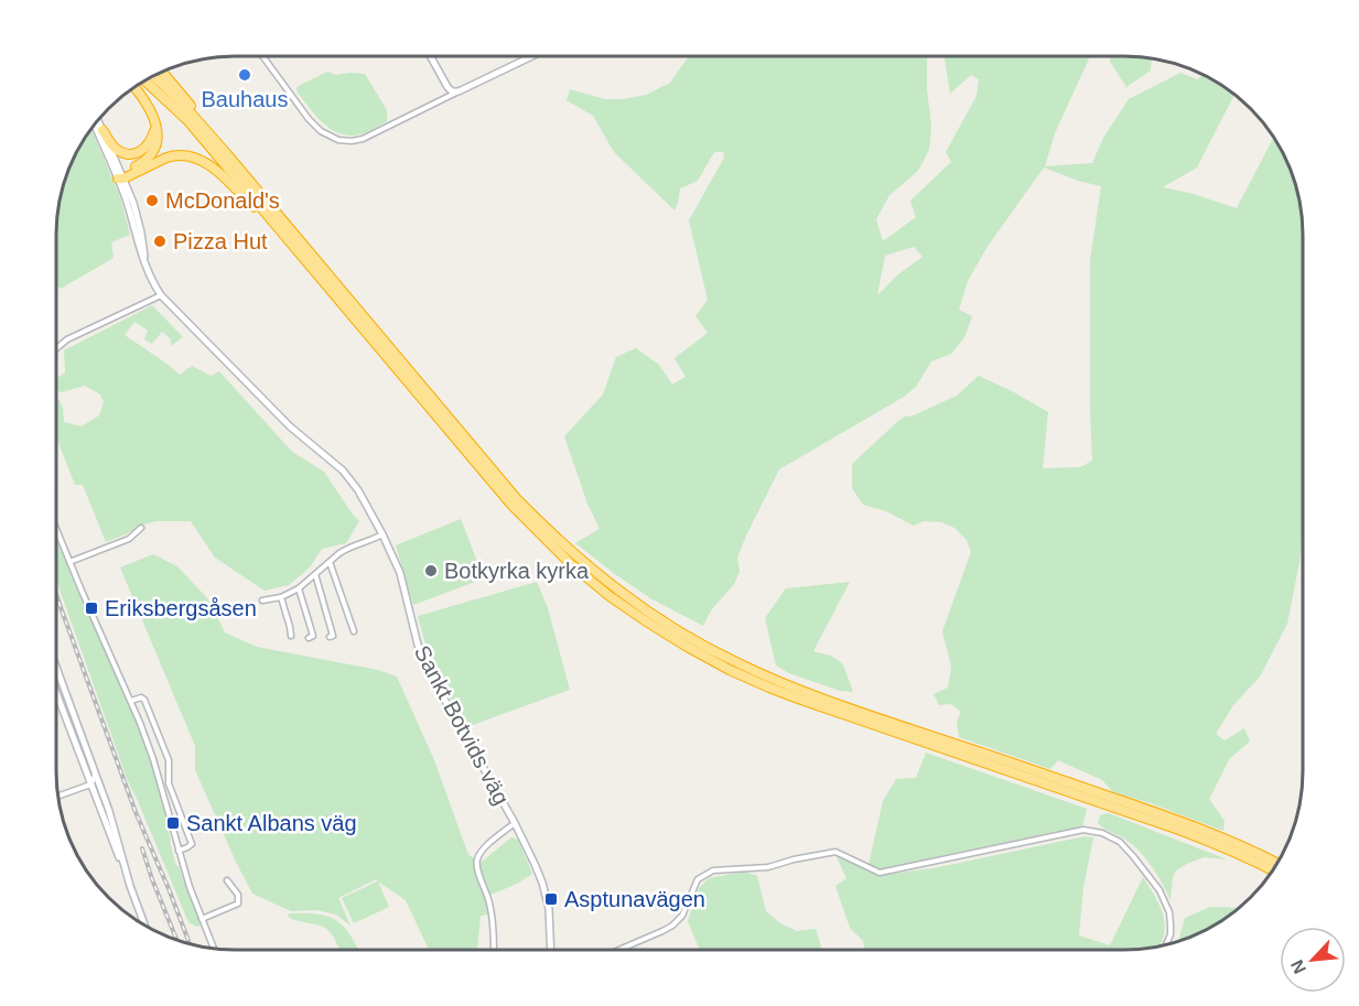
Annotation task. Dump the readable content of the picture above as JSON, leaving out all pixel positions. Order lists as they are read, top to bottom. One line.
{"streets":{"main road":["Sankt Botvids väg"]},"places":{"other":["Bauhaus","McDonald's","Pizza Hut","Botkyrka kyrka"],"transit":["Eriksbergsåsen","Sankt Albans väg","Asptunavägen"]},"north":"bottom left"}
